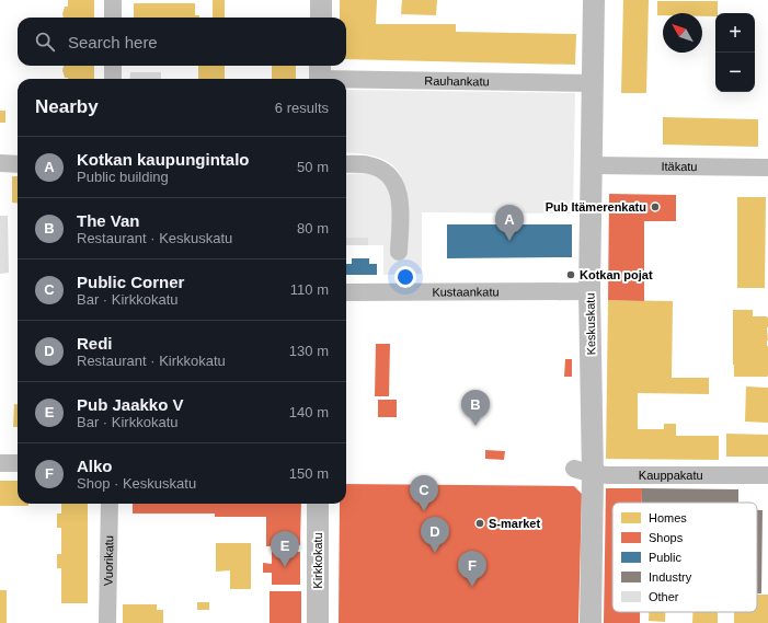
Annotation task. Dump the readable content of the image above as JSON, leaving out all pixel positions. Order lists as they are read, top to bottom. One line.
{"streets":{"main road":["Keskuskatu","Kirkkokatu"],"street":["Rauhankatu","Itäkatu","Kustaankatu","Kauppakatu","Vuorikatu"]},"crossings":[["Rauhankatu","Keskuskatu"],["Itäkatu","Keskuskatu"],["Kustaankatu","Keskuskatu"],["Keskuskatu","Kauppakatu"]],"places":["Pub Itämerenkatu","Kotkan pojat","S-market"],"legend":["Homes","Shops","Public","Industry","Other"],"north":"top left","page":{"map_buttons":["+","−"],"search":"Search here","heading":["Nearby","6 results"],"list":[{"mark":"A","name":"Kotkan kaupungintalo","note":"Public building","value":"50 m"},{"mark":"B","name":"The Van","note":"Restaurant · Keskuskatu","value":"80 m"},{"mark":"C","name":"Public Corner","note":"Bar · Kirkkokatu","value":"110 m"},{"mark":"D","name":"Redi","note":"Restaurant · Kirkkokatu","value":"130 m"},{"mark":"E","name":"Pub Jaakko V","note":"Bar · Kirkkokatu","value":"140 m"},{"mark":"F","name":"Alko","note":"Shop · Keskuskatu","value":"150 m"}],"pins":["A","B","C","D","E","F"]}}
